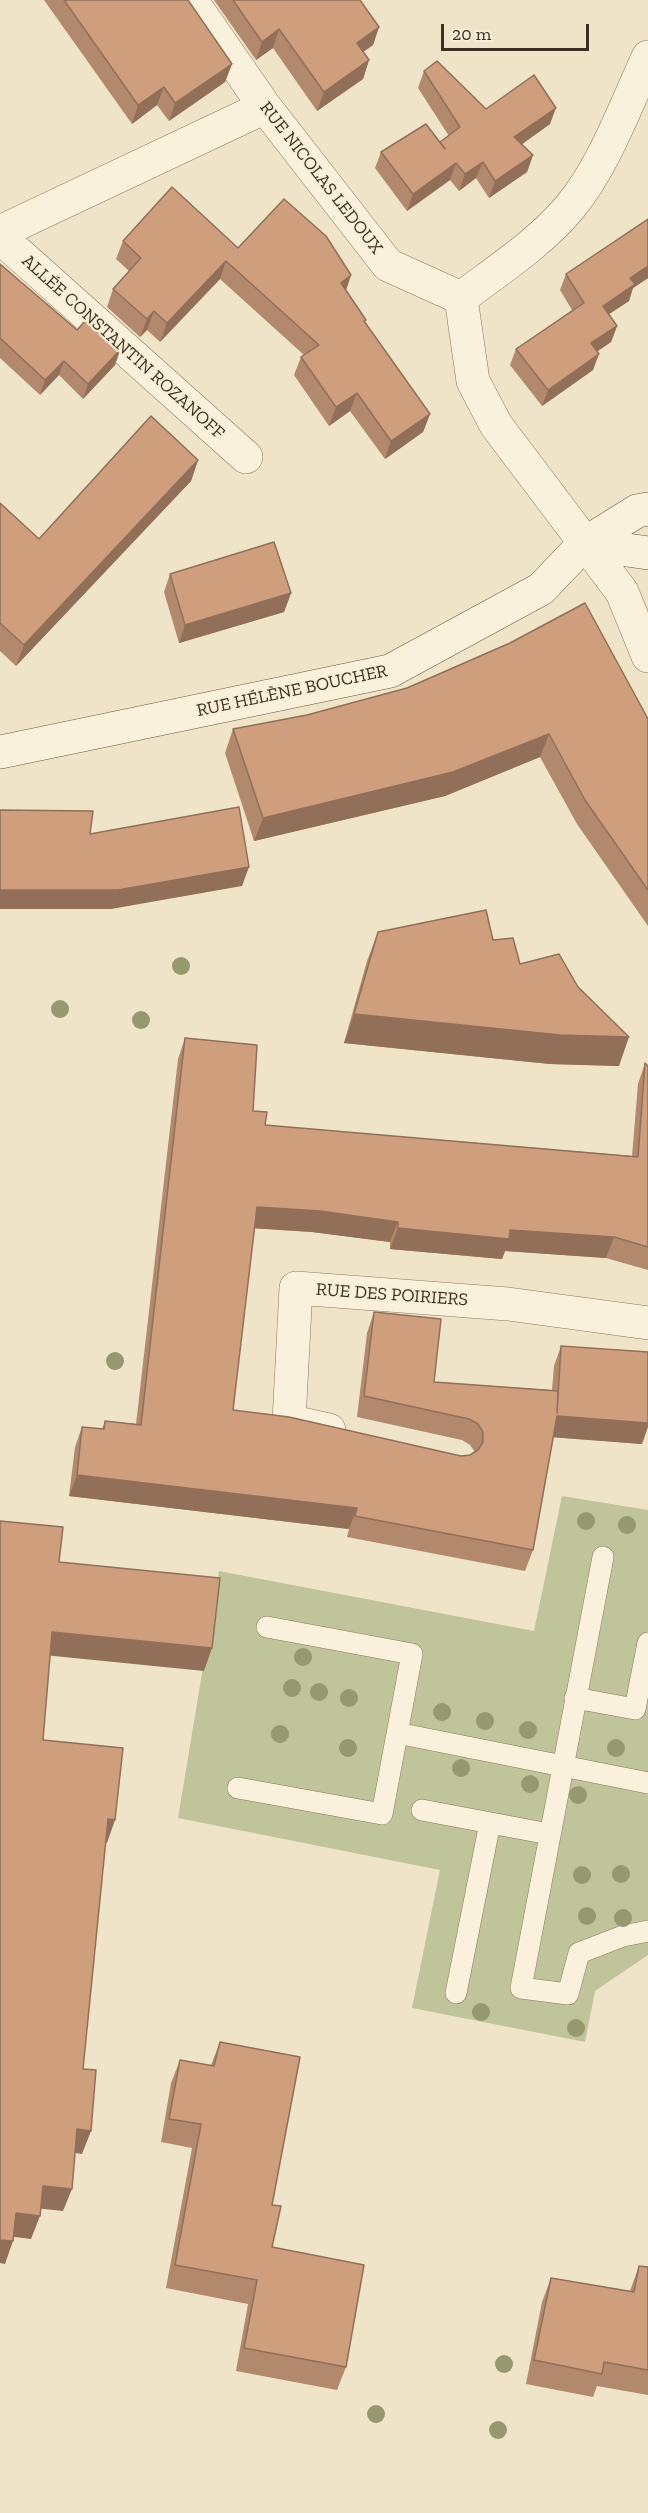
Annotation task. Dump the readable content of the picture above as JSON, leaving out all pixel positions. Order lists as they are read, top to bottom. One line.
{"streets":{"street":["RUE NICOLAS LEDOUX","ALLÉE CONSTANTIN ROZANOFF","RUE HÉLÈNE BOUCHER","RUE DES POIRIERS"]},"scale_bar":"20 m"}
